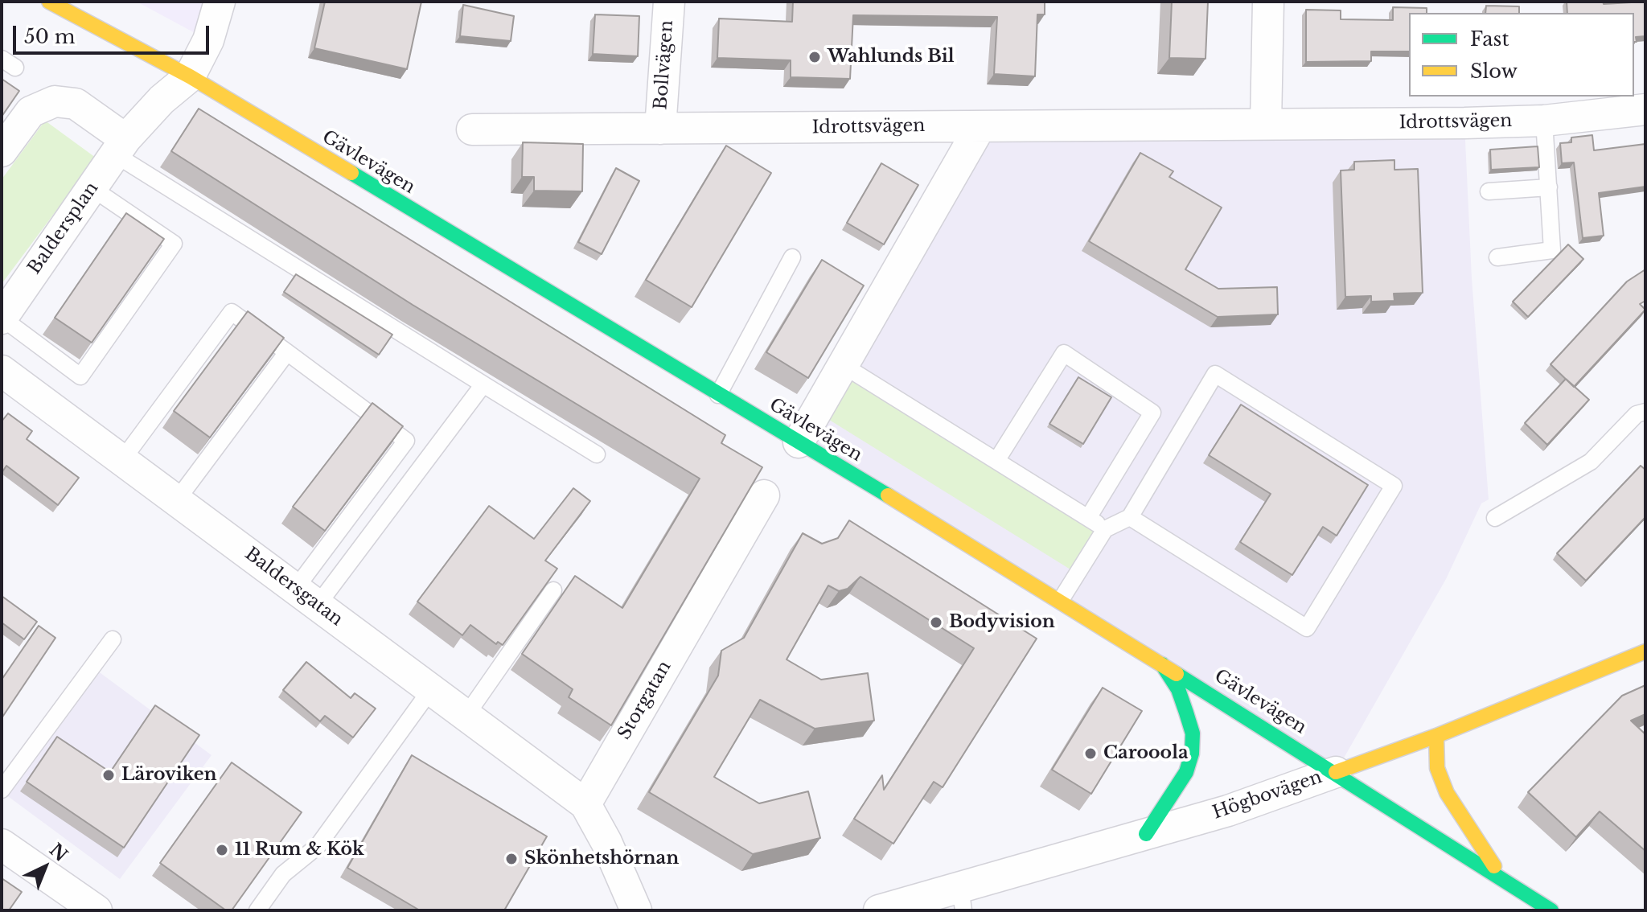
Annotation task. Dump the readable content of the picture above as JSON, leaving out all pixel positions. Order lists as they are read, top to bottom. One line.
{"streets":{"main road":["Gävlevägen","Högbovägen"],"street":["Bollvägen","Idrottsvägen","Baldersplan","Baldersgatan","Storgatan"]},"crossings":[["Bollvägen","Idrottsvägen"],["Gävlevägen","Baldersplan"],["Gävlevägen","Högbovägen"],["Baldersgatan","Storgatan"]],"places":["Wahlunds Bil","Bodyvision","Carooola","Läroviken","11 Rum & Kök","Skönhetshörnan"],"legend":["Fast","Slow"],"scale_bar":"50 m","north":"top right"}
